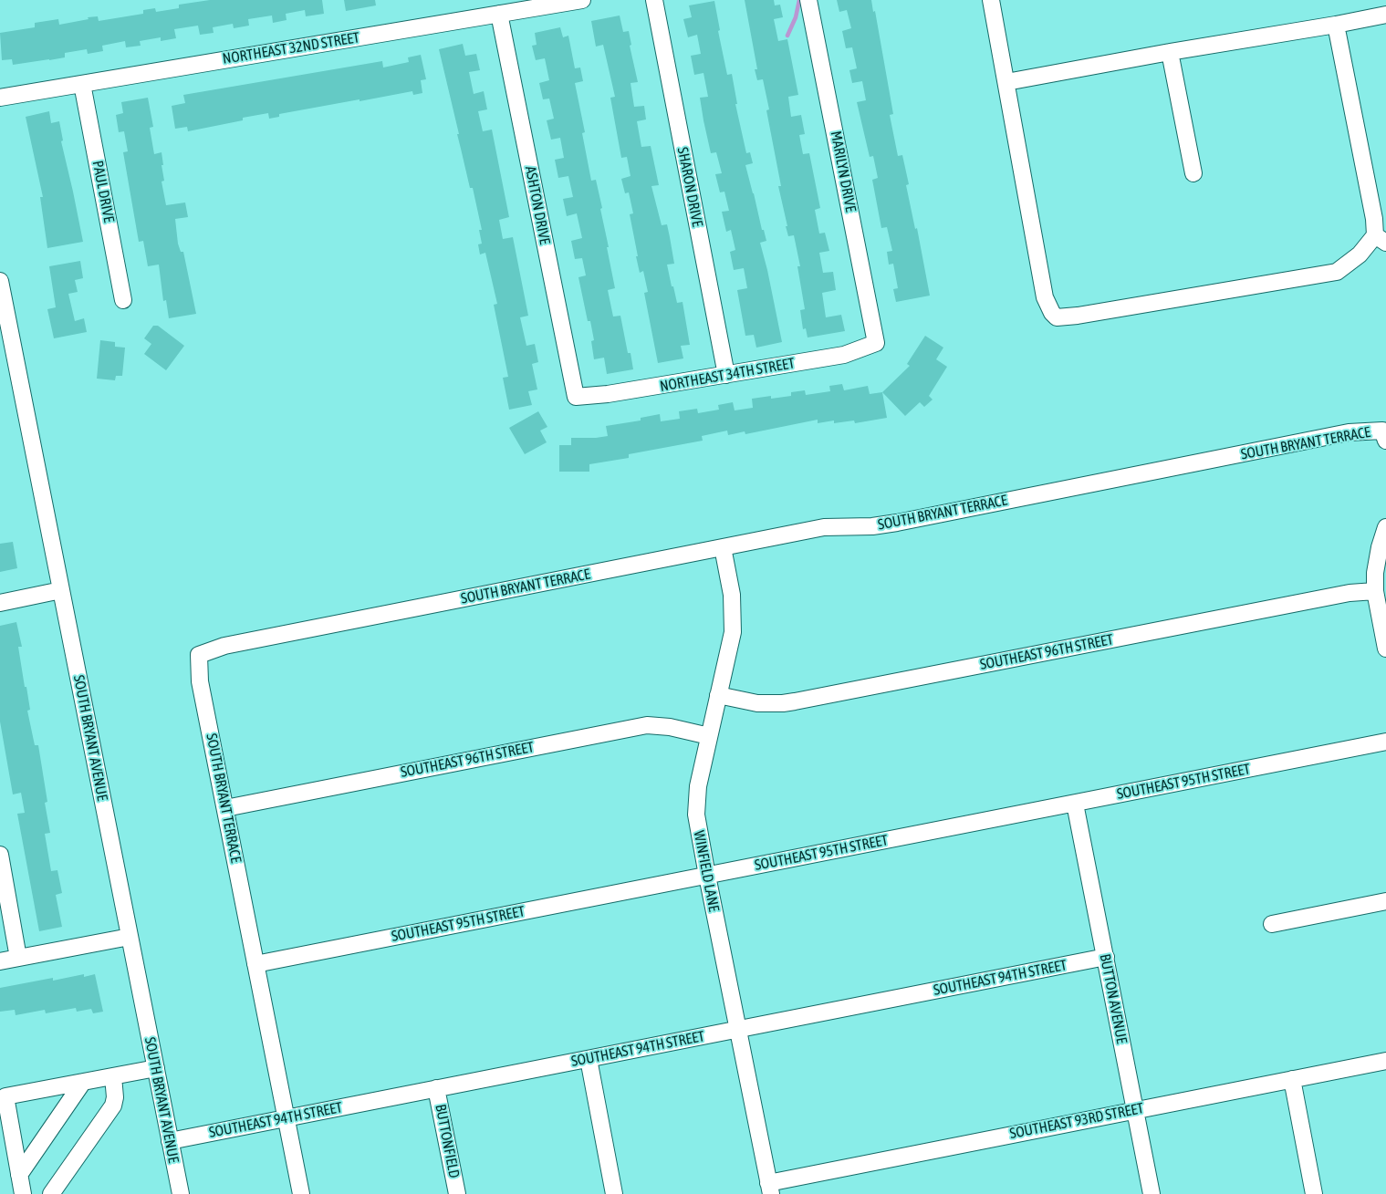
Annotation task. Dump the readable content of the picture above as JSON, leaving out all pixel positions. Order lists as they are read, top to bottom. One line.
{"streets":{"street":["NORTHEAST 32ND STREET","MARILYN DRIVE","SHARON DRIVE","PAUL DRIVE","ASHTON DRIVE","NORTHEAST 34TH STREET","SOUTH BRYANT TERRACE","SOUTHEAST 96TH STREET","SOUTH BRYANT AVENUE","SOUTHEAST 95TH STREET","WINFIELD LANE","SOUTHEAST 94TH STREET","BUTTON AVENUE","SOUTHEAST 93RD STREET","BUTTONFIELD"]},"crossings":[["NORTHEAST 32ND STREET","PAUL DRIVE"],["NORTHEAST 32ND STREET","ASHTON DRIVE"],["MARILYN DRIVE","NORTHEAST 34TH STREET"],["SHARON DRIVE","NORTHEAST 34TH STREET"],["ASHTON DRIVE","NORTHEAST 34TH STREET"],["SOUTH BRYANT TERRACE","SOUTHEAST 96TH STREET"],["SOUTH BRYANT TERRACE","SOUTHEAST 95TH STREET"],["SOUTH BRYANT TERRACE","WINFIELD LANE"],["SOUTH BRYANT TERRACE","SOUTHEAST 94TH STREET"],["SOUTHEAST 96TH STREET","WINFIELD LANE"],["SOUTH BRYANT AVENUE","SOUTHEAST 94TH STREET"],["SOUTHEAST 95TH STREET","WINFIELD LANE"],["SOUTHEAST 95TH STREET","BUTTON AVENUE"],["WINFIELD LANE","SOUTHEAST 94TH STREET"],["WINFIELD LANE","SOUTHEAST 93RD STREET"],["SOUTHEAST 94TH STREET","BUTTON AVENUE"],["SOUTHEAST 94TH STREET","BUTTONFIELD"],["BUTTON AVENUE","SOUTHEAST 93RD STREET"]]}
